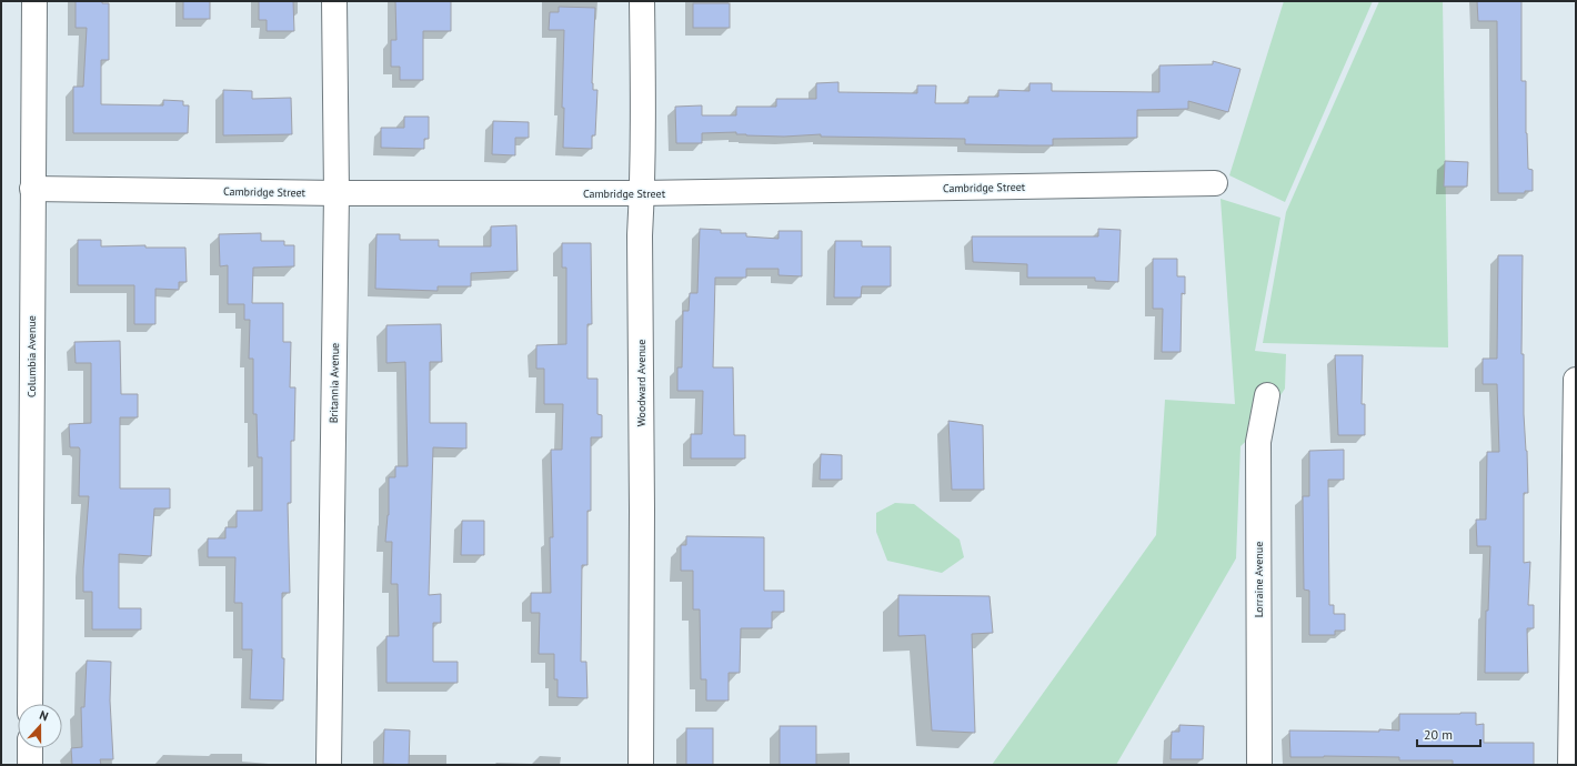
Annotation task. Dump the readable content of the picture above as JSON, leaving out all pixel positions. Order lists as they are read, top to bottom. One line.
{"streets":{"street":["Cambridge Street","Columbia Avenue","Britannia Avenue","Woodward Avenue","Lorraine Avenue"]},"crossings":[["Cambridge Street","Columbia Avenue"],["Cambridge Street","Britannia Avenue"],["Cambridge Street","Woodward Avenue"]],"scale_bar":"20 m","north":"top"}
